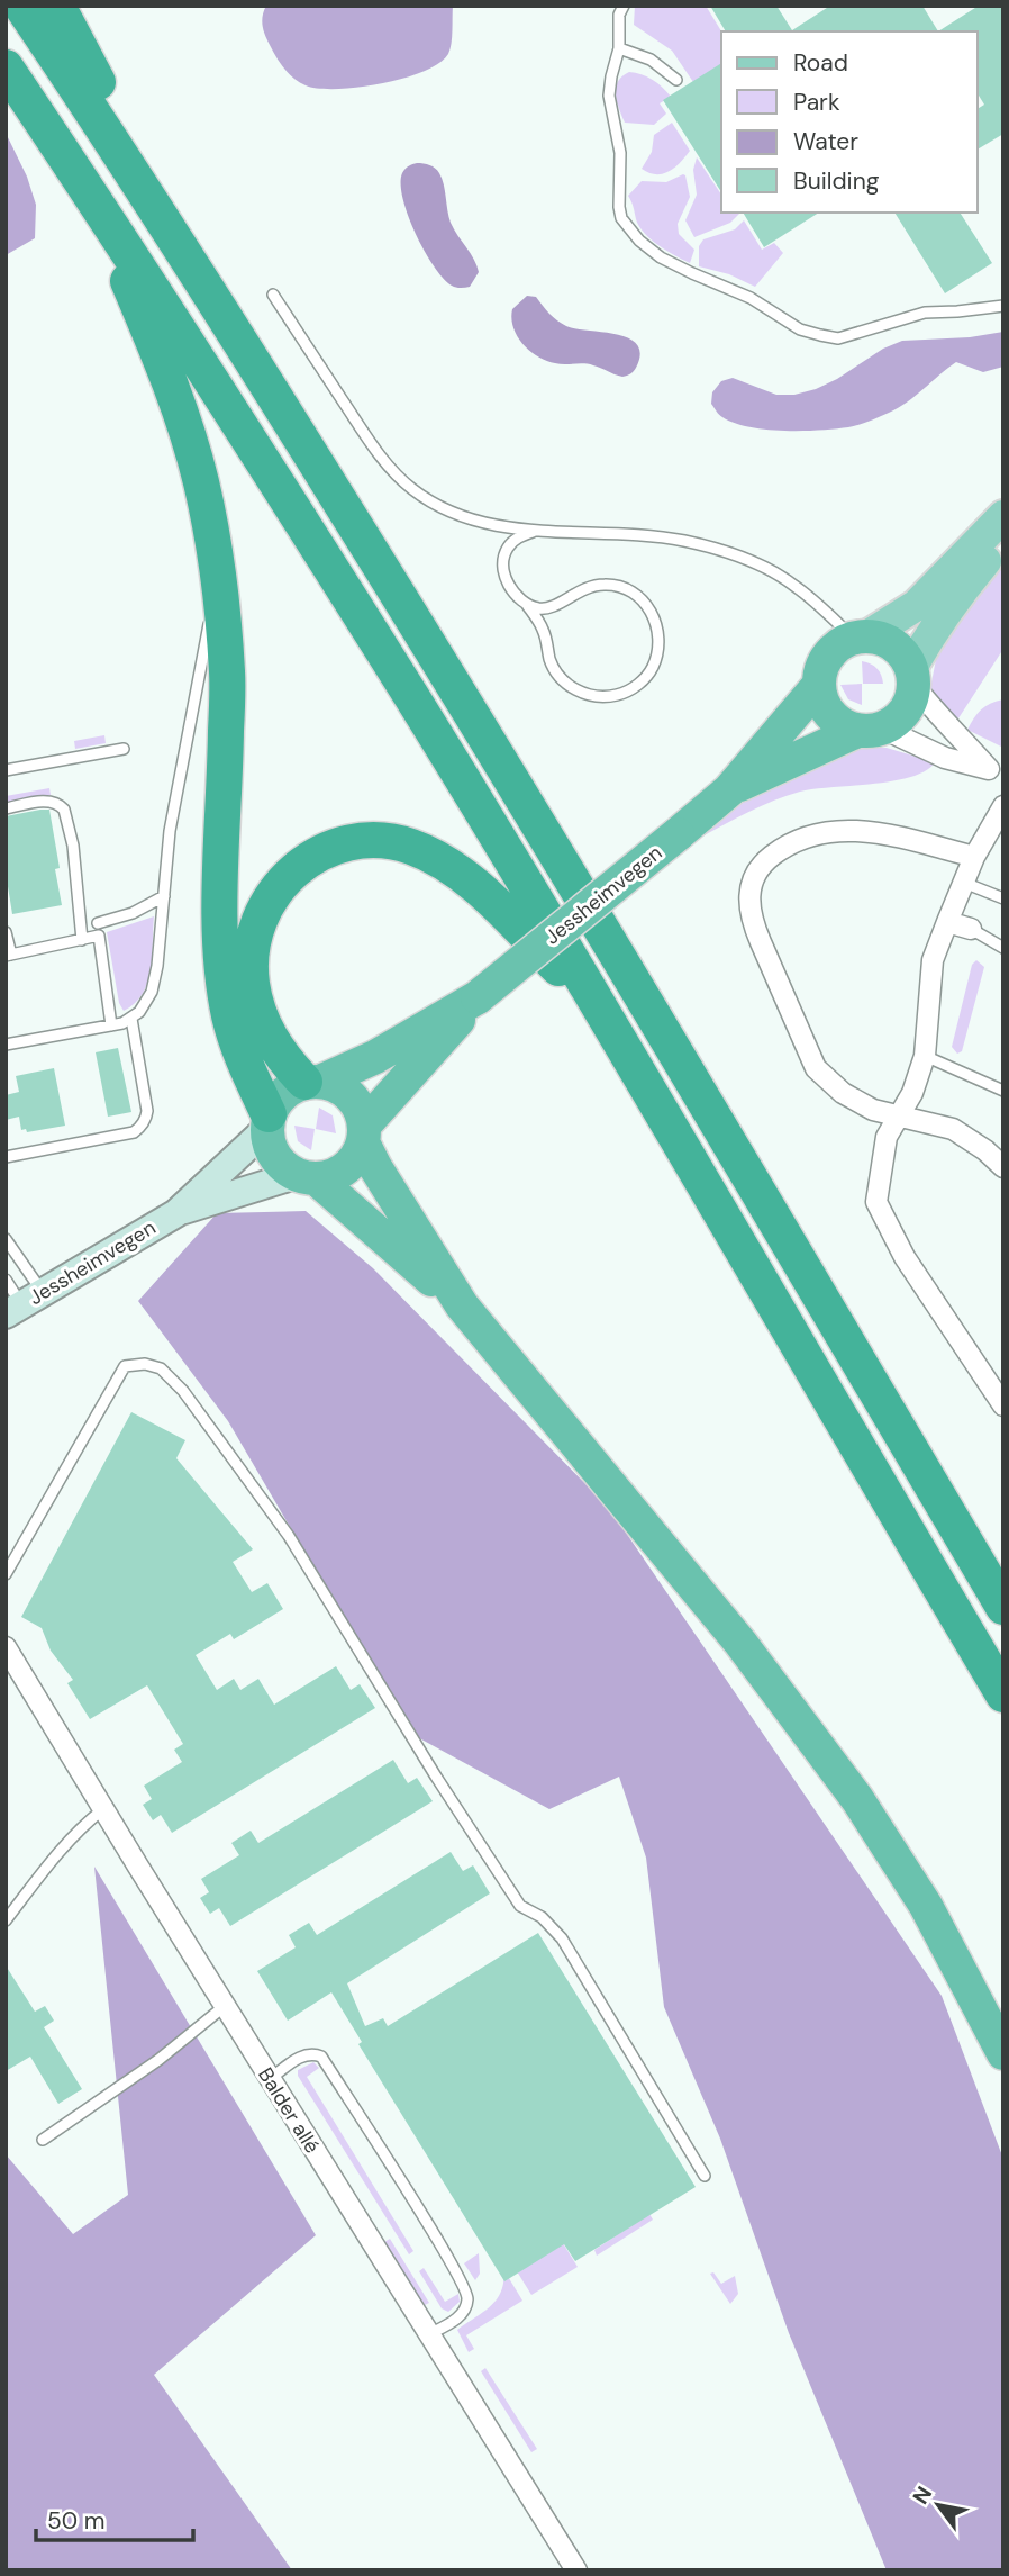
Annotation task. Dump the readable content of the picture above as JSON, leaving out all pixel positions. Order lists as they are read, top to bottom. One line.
{"streets":{"highway":["Jessheimvegen"],"street":["Balder allé"]},"legend":["Road","Park","Water","Building"],"scale_bar":"50 m","north":"top left"}
